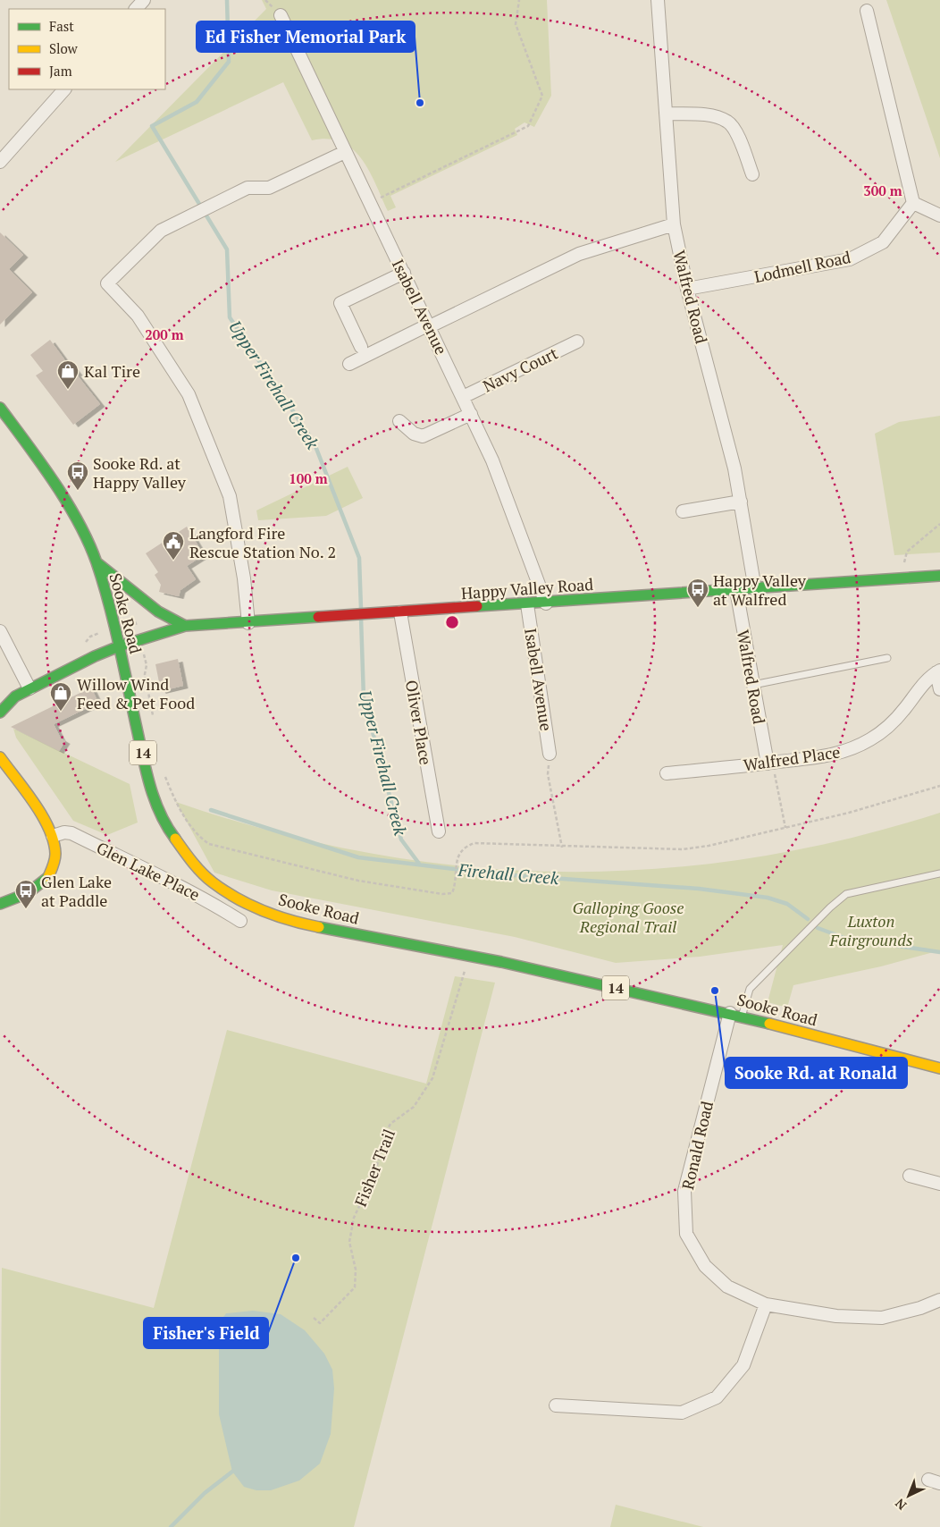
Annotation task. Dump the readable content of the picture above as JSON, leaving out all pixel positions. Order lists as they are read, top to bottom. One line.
{"streets":{"main road":["Happy Valley Road","Sooke Road","14"],"street":["Lodmell Road","Walfred Road","Isabell Avenue","Navy Court","Oliver Place","Walfred Place","Glen Lake Place","Ronald Road"],"path":["Fisher Trail"]},"crossings":[["Lodmell Road","Walfred Road"],["Walfred Road","Happy Valley Road"],["Walfred Road","Walfred Place"],["Isabell Avenue","Navy Court"],["Isabell Avenue","Happy Valley Road"],["Happy Valley Road","Sooke Road"],["Happy Valley Road","Oliver Place"],["Sooke Road","Ronald Road"],["Sooke Road","Fisher Trail"]],"water":["Upper Firehall Creek","Firehall Creek"],"parks":["Galloping Goose Regional Trail","Luxton Fairgrounds"],"places":{"other":["Ed Fisher Memorial Park","Sooke Rd. at Ronald","Fisher's Field"],"shop":["Kal Tire","Willow Wind Feed & Pet Food"],"bus stop":["Sooke Rd. at Happy Valley","Happy Valley at Walfred","Glen Lake at Paddle"],"public building":["Langford Fire Rescue Station No. 2"]},"legend":["Fast","Slow","Jam"],"north":"bottom left","rings":["300 m","200 m","100 m"]}
